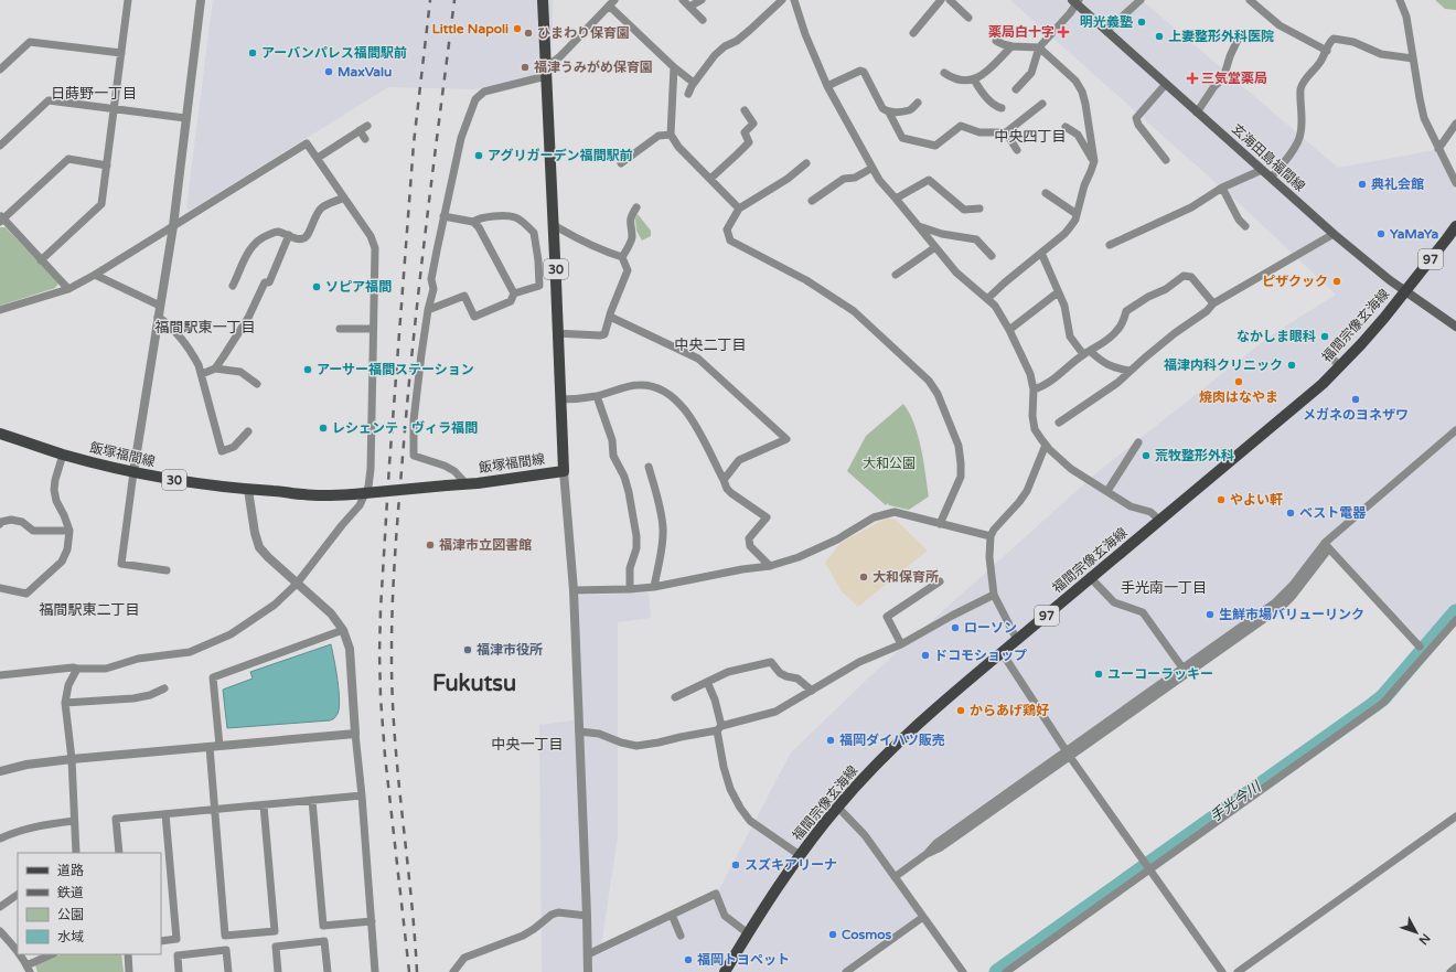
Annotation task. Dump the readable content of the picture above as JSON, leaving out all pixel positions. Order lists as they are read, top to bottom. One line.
{"streets":{"main road":["玄海田島福間線","97","30","福間宗像玄海線","飯塚福間線"]},"crossings":[["玄海田島福間線","福間宗像玄海線"]],"districts":["日蒔野一丁目","中央四丁目","福間駅東一丁目","中央二丁目","手光南一丁目","福間駅東二丁目","Fukutsu","中央一丁目"],"water":["手光今川"],"parks":["大和公園"],"places":{"other":["明光義塾","Little Napoli","ひまわり保育園","上妻整形外科医院","アーバンパレス福間駅前","福津うみがめ保育園","MaxValu","アグリガーデン福間駅前","典礼会館","YaMaYa","ピザクック","ソピア福間","なかしま眼科","福津内科クリニック","アーサー福間ステーション","焼肉はなやま","メガネのヨネザワ","レシェンテ・ヴィラ福間","荒牧整形外科","やよい軒","ベスト電器","福津市立図書館","大和保育所","生鮮市場バリューリンク","ローソン","福津市役所","ドコモショップ","ユーコーラッキー","からあげ鶏好","福岡ダイハツ販売","スズキアリーナ","Cosmos","福岡トヨペット"],"health":["薬局白十字","三気堂薬局"]},"legend":["道路","鉄道","公園","水域"],"north":"bottom right"}
